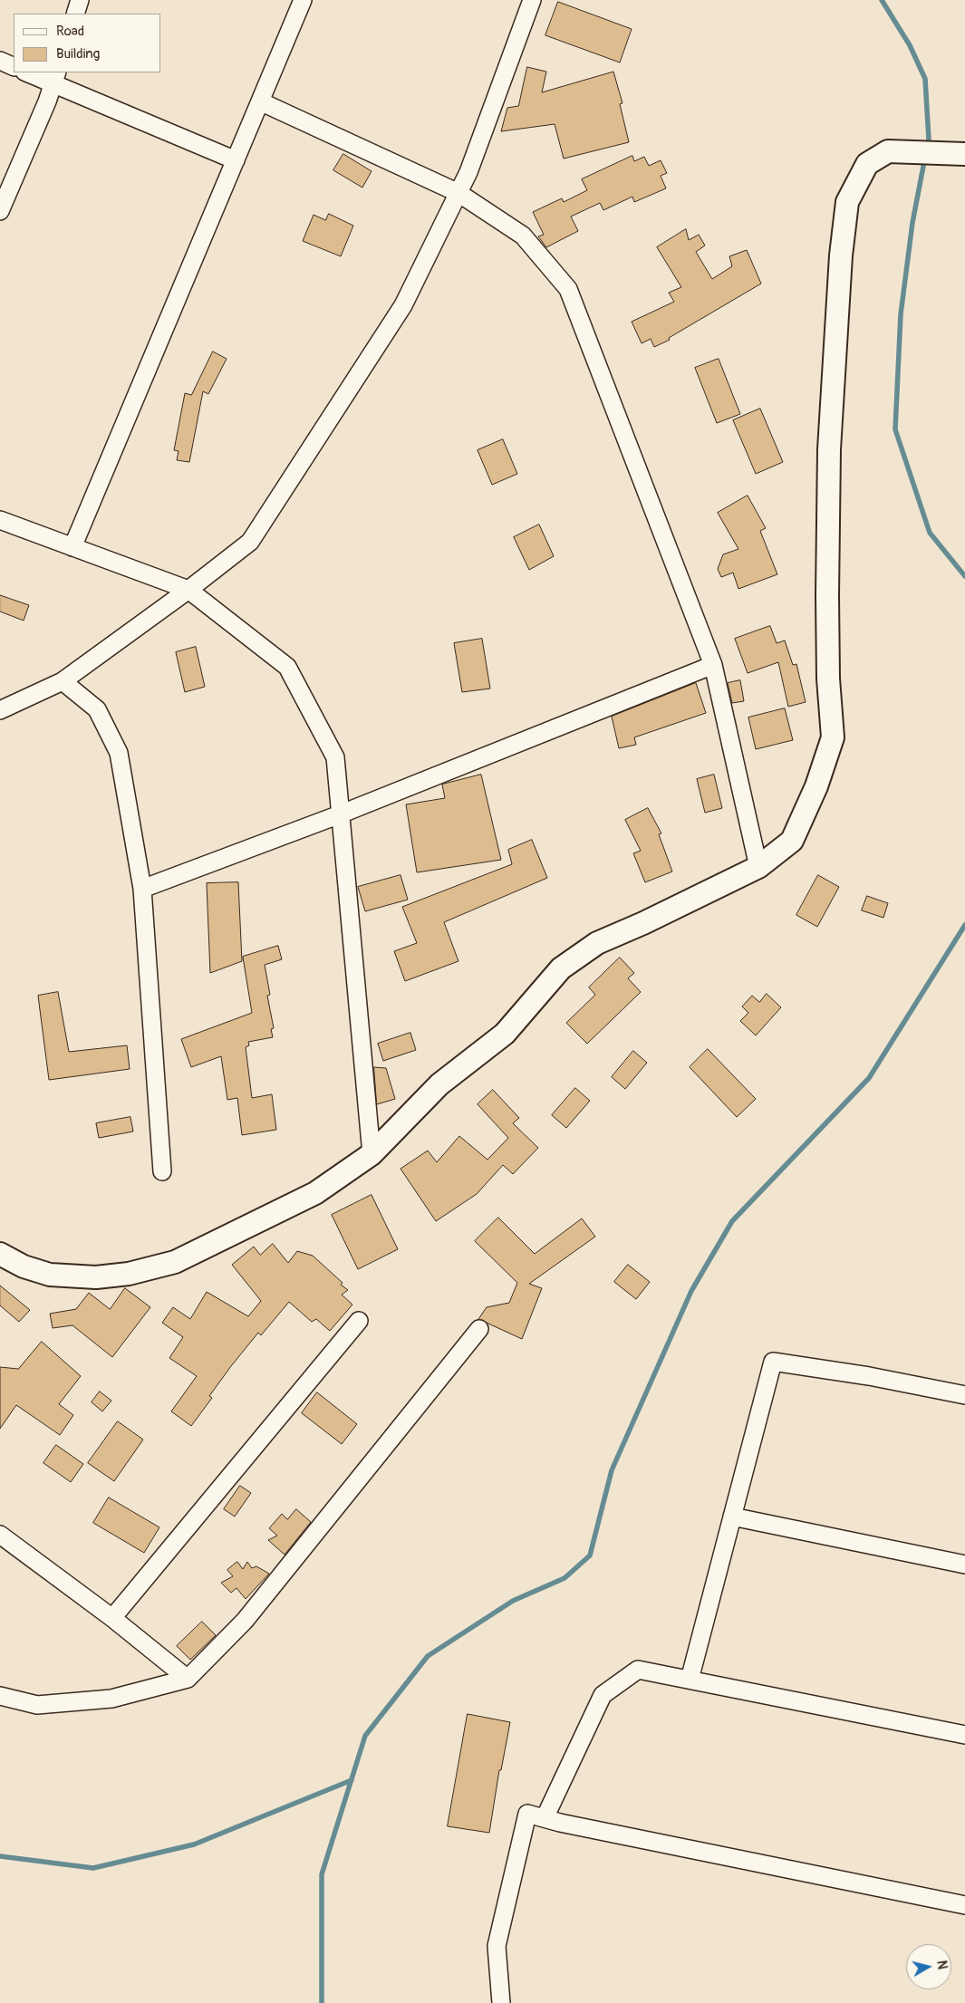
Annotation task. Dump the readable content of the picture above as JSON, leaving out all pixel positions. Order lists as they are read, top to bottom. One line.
{"legend":["Road","Building"],"north":"right"}
